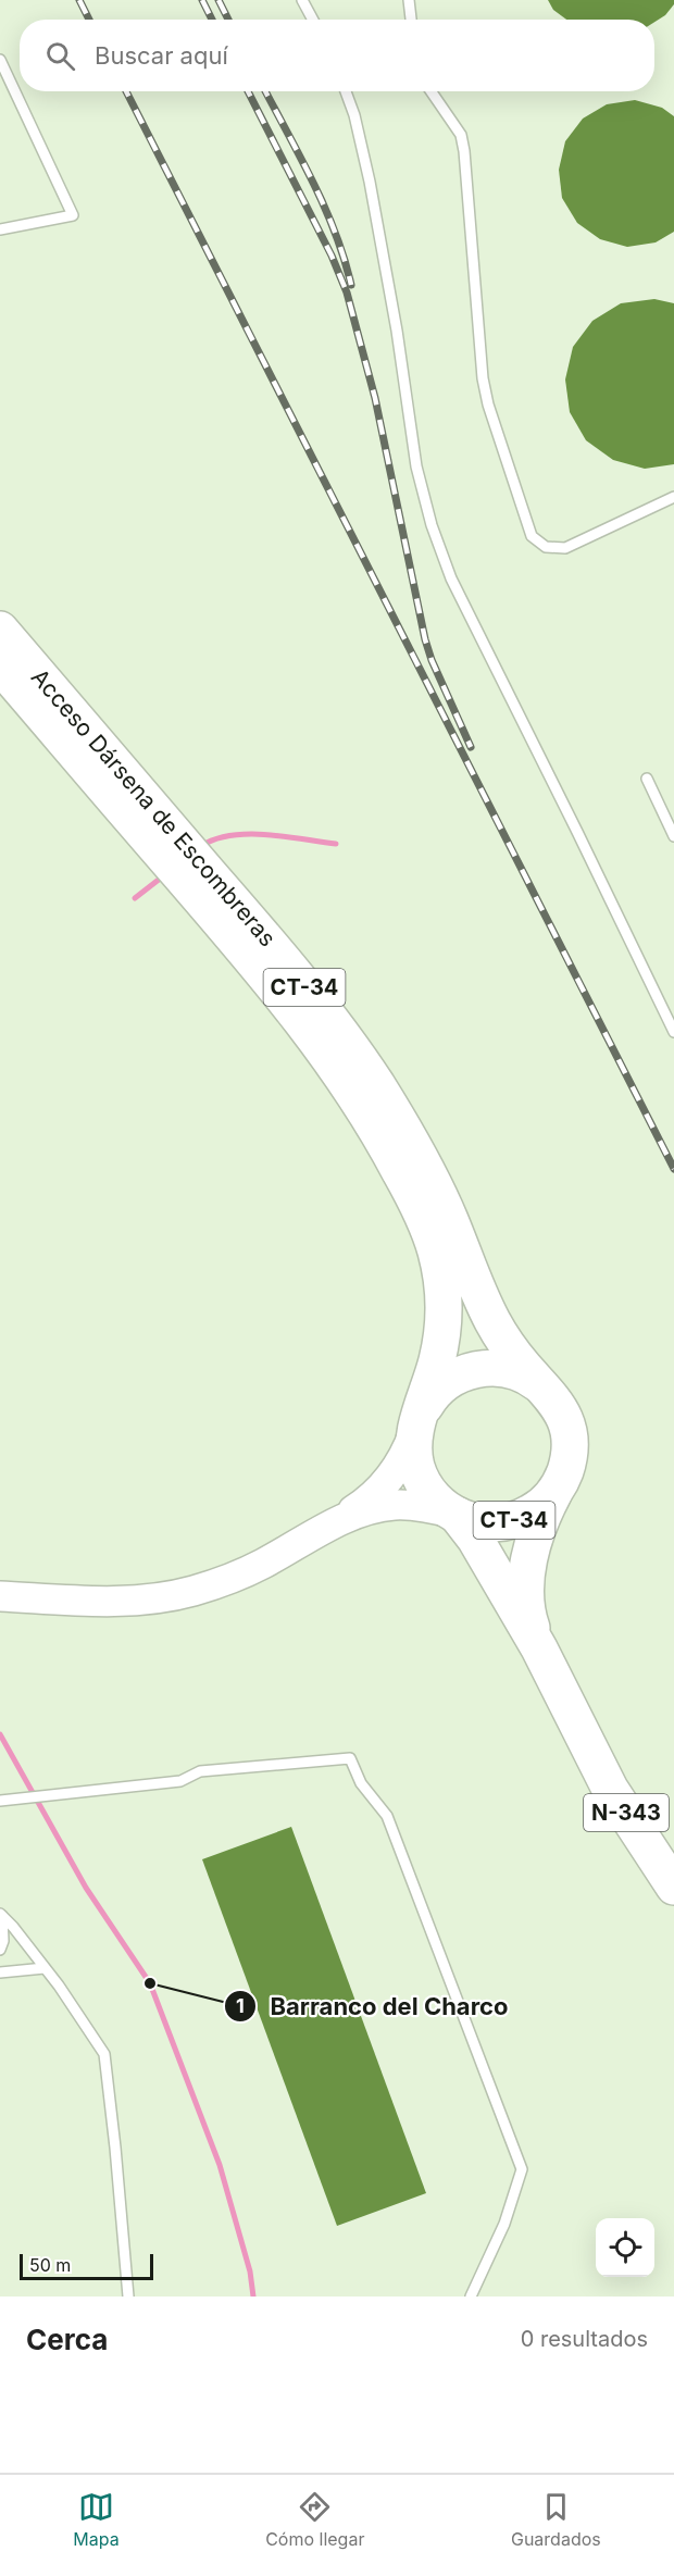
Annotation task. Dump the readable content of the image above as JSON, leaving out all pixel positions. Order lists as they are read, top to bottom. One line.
{"streets":{"highway":["Acceso Dársena de Escombreras","CT-34","N-343"]},"crossings":[["Acceso Dársena de Escombreras","N-343"]],"places":["Barranco del Charco"],"scale_bar":"50 m","page":{"search":"Buscar aquí","scale":"50 m","heading":["Cerca","0 resultados"],"nav":["Mapa","Cómo llegar","Guardados"]}}
